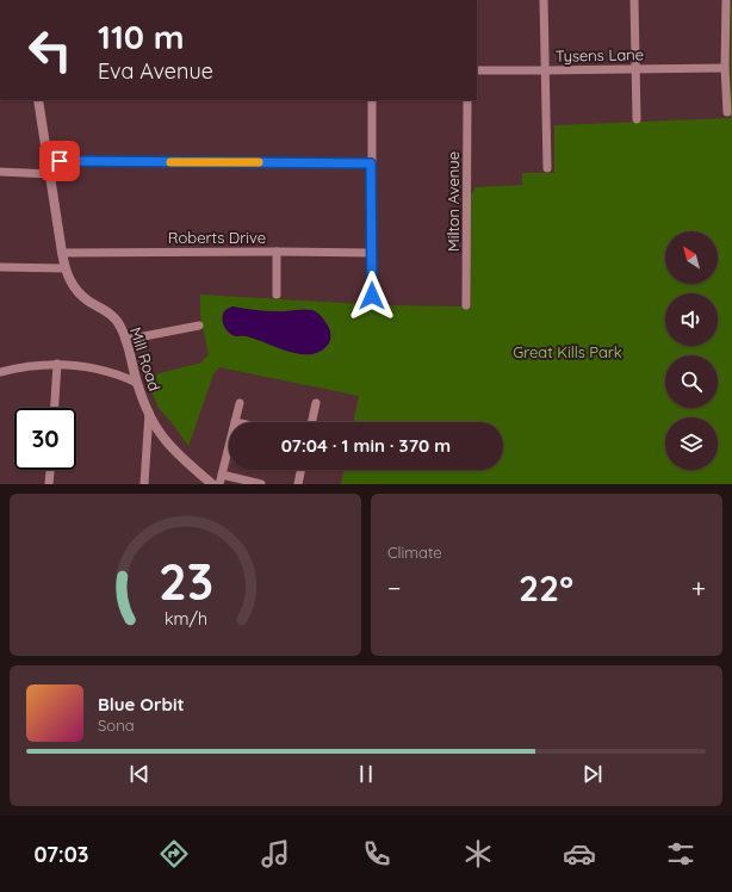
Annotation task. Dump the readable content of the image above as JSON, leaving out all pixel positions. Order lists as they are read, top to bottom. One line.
{"streets":{"street":["Tysens Lane","Milton Avenue","Roberts Drive","Mill Road"]},"crossings":[["Roberts Drive","Mill Road"]],"parks":["Great Kills Park"],"north":"top left","page":{"turn":["110 m","Eva Avenue"],"limit":"30","trip":"07:04 · 1 min · 370 m","tile":"Climate","heat":["−","22°","+"],"song":["Blue Orbit","Sona"],"tabs":"07:03","gauge":["23","km/h"]}}
